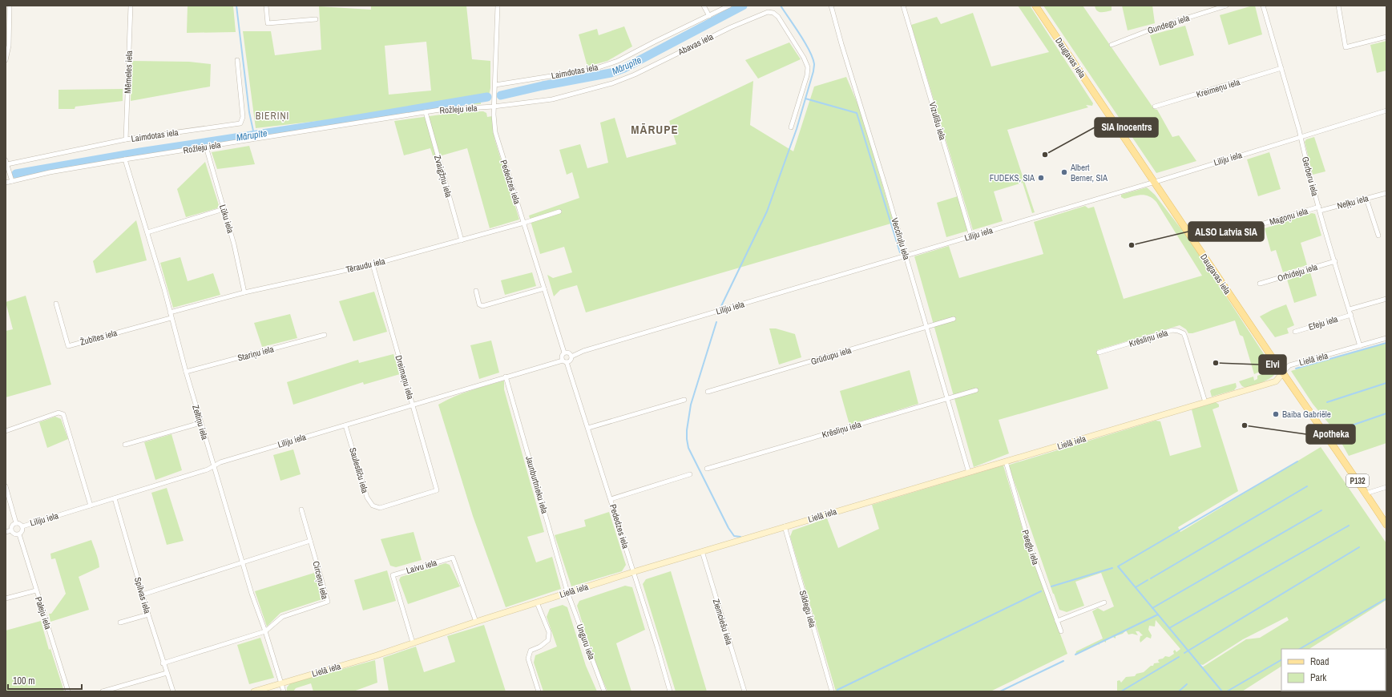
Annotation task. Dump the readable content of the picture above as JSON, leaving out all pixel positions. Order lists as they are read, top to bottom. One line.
{"streets":{"main road":["Daugavas iela","P132"],"street":["Gundegu iela","Abavas iela","Laimdotas iela","Mēmeles iela","Kreimeņu iela","Rožleju iela","Vizulīšu iela","Liliju iela","Zvaigžņu iela","Gerberu iela","Pededzes iela","Neļķu iela","Magoņu iela","Lūku iela","Veccīruļu iela","Tēraudu iela","Orhideju iela","Efeju iela","Žubītes iela","Krēsliņu iela","Stariņu iela","Grūdupu iela","Lielā iela","Dreimaņu iela","Zeltiņu iela","Sauleslīču iela","Jaunburtnieku iela","Paegļu iela","Laivu iela","Circeņu iela","Spilvas iela","Sildegu iela","Paleju iela","Ziemciešu iela","Unguru iela"]},"crossings":[["Abavas iela","Rožleju iela"],["Abavas iela","Pededzes iela"],["Daugavas iela","Liliju iela"],["Daugavas iela","Lielā iela"],["Laimdotas iela","Mēmeles iela"],["Laimdotas iela","Pededzes iela"],["Kreimeņu iela","Gerberu iela"],["Rožleju iela","Zvaigžņu iela"],["Rožleju iela","Pededzes iela"],["Rožleju iela","Lūku iela"],["Rožleju iela","Zeltiņu iela"],["Vizulīšu iela","Liliju iela"],["Liliju iela","Gerberu iela"],["Liliju iela","Pededzes iela"],["Liliju iela","Veccīruļu iela"],["Liliju iela","Dreimaņu iela"],["Liliju iela","Zeltiņu iela"],["Liliju iela","Sauleslīču iela"],["Liliju iela","Jaunburtnieku iela"],["Liliju iela","Spilvas iela"],["Liliju iela","Paleju iela"],["Zvaigžņu iela","Tēraudu iela"],["Gerberu iela","Neļķu iela"],["Gerberu iela","Magoņu iela"],["Gerberu iela","Orhideju iela"],["Gerberu iela","Efeju iela"],["Gerberu iela","Lielā iela"],["Pededzes iela","Tēraudu iela"],["Pededzes iela","Lielā iela"],["Neļķu iela","Magoņu iela"],["Lūku iela","Tēraudu iela"],["Veccīruļu iela","Krēsliņu iela"],["Veccīruļu iela","Grūdupu iela"],["Veccīruļu iela","Lielā iela"],["Tēraudu iela","Dreimaņu iela"],["Tēraudu iela","Zeltiņu iela"],["Žubītes iela","Zeltiņu iela"],["Krēsliņu iela","Lielā iela"],["Stariņu iela","Zeltiņu iela"],["Lielā iela","Zeltiņu iela"],["Lielā iela","Jaunburtnieku iela"],["Lielā iela","Paegļu iela"],["Lielā iela","Laivu iela"],["Lielā iela","Sildegu iela"],["Lielā iela","Ziemciešu iela"],["Lielā iela","Unguru iela"],["Dreimaņu iela","Sauleslīču iela"],["Zeltiņu iela","Circeņu iela"],["Jaunburtnieku iela","Unguru iela"]],"districts":["BIERIŅI","MĀRUPE"],"water":["Mārupīte"],"places":["SIA Inocentrs","Albert Berner, SIA","FUDEKS, SIA","ALSO Latvia SIA","Elvi","Baiba Gabriēle","Apotheka"],"legend":["Road","Park"],"scale_bar":"100 m"}
